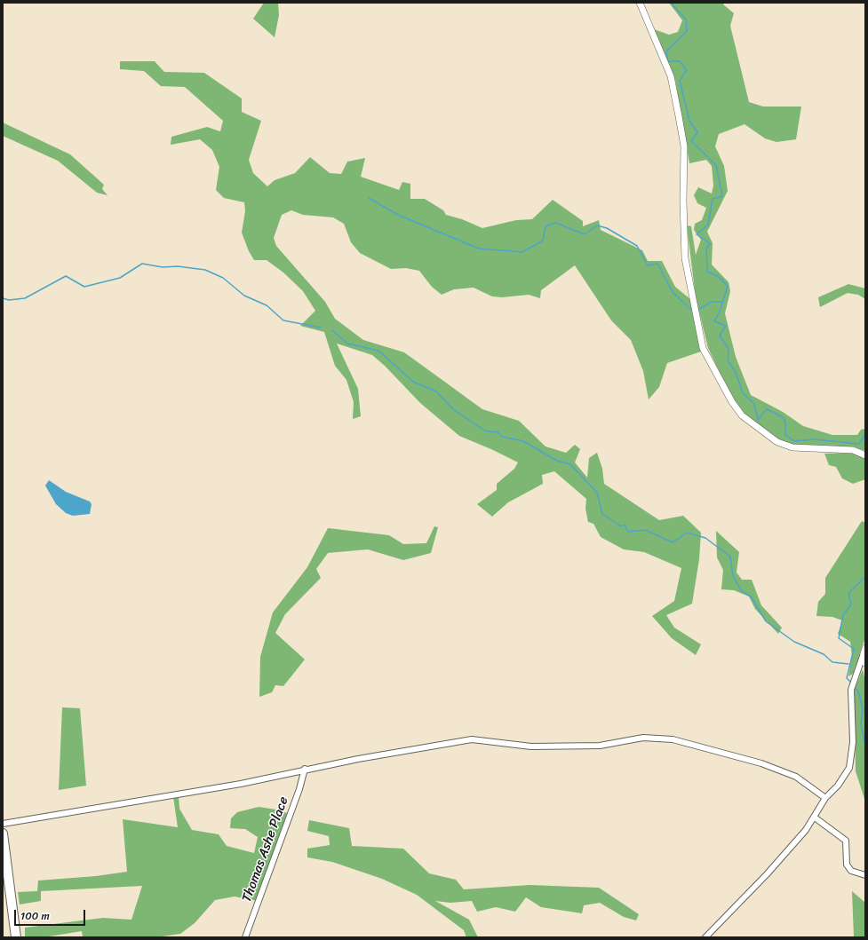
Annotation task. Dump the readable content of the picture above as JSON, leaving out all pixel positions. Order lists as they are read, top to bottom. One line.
{"streets":{"street":["Thomas Ashe Place"]},"scale_bar":"100 m"}
